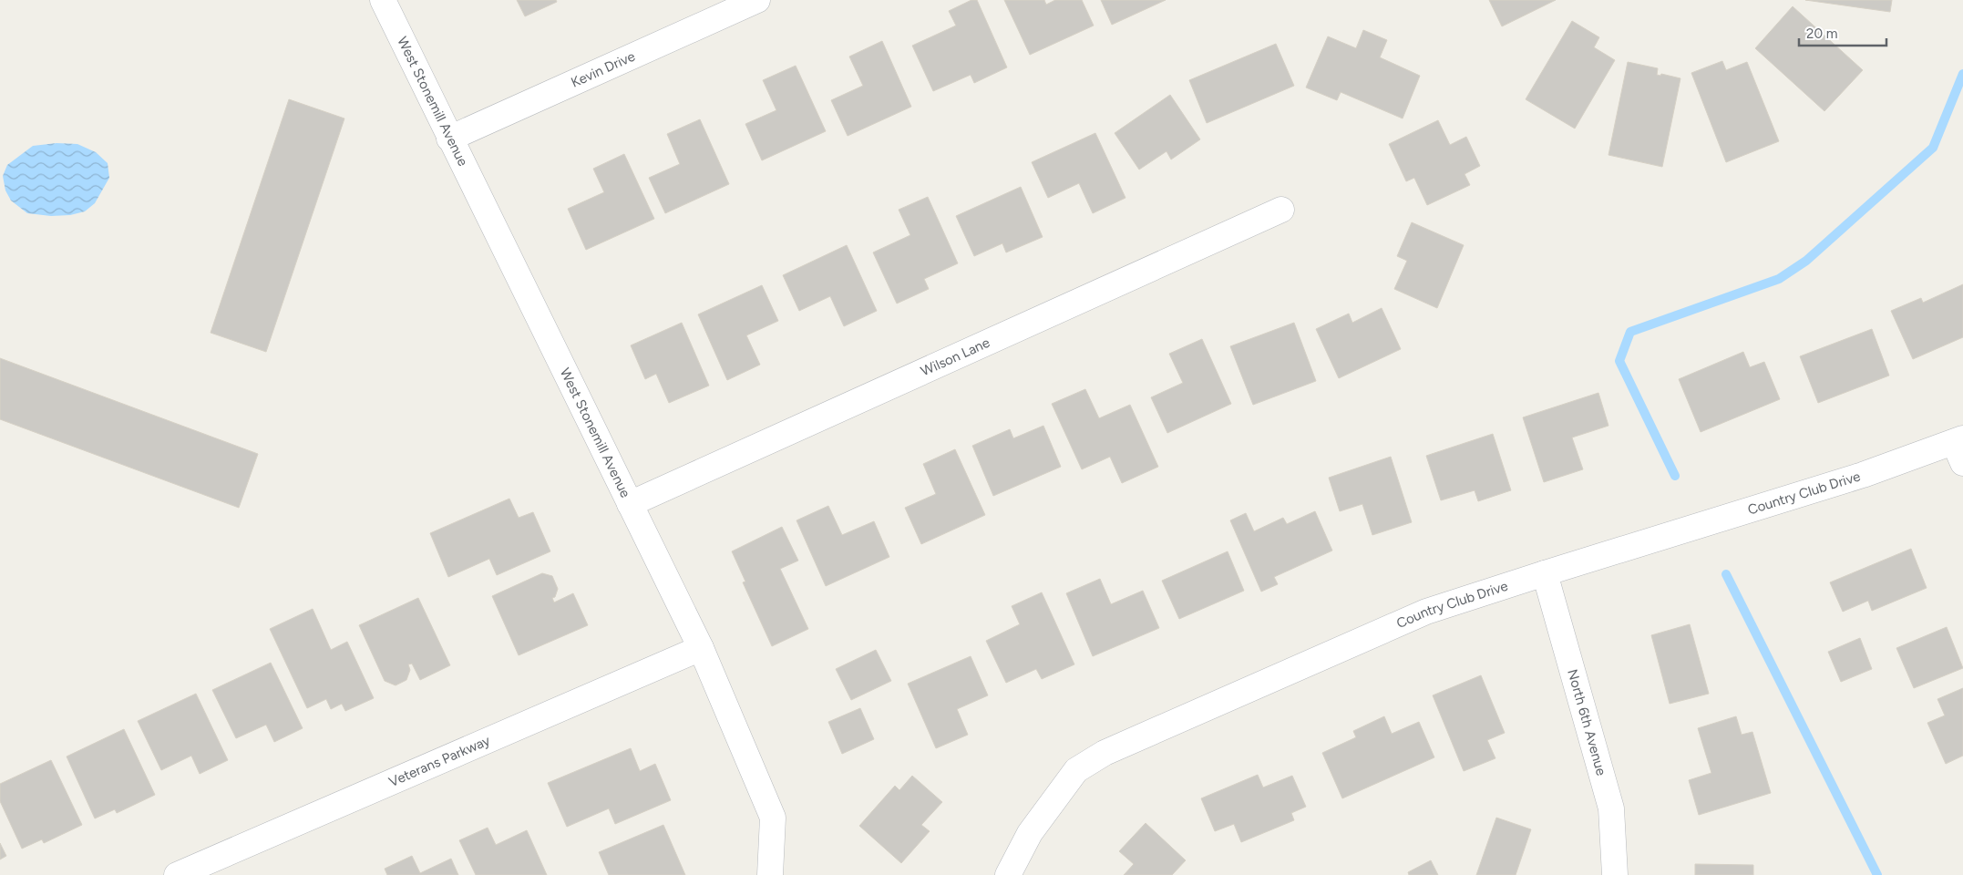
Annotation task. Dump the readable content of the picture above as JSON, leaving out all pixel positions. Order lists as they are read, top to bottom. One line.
{"streets":{"street":["Kevin Drive","West Stonemill Avenue","Wilson Lane","Country Club Drive","North 6th Avenue","Veterans Parkway"]},"crossings":[["Kevin Drive","West Stonemill Avenue"],["West Stonemill Avenue","Wilson Lane"],["West Stonemill Avenue","Veterans Parkway"],["Country Club Drive","North 6th Avenue"]],"scale_bar":"20 m"}
